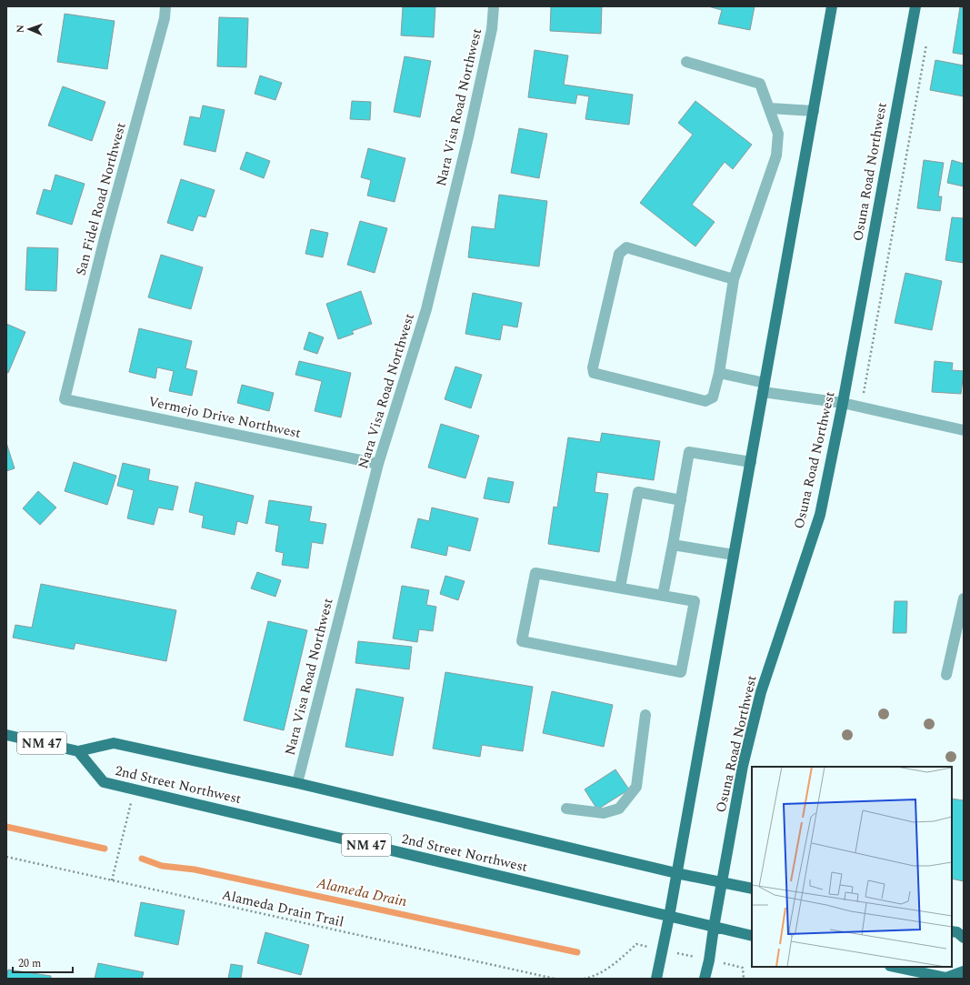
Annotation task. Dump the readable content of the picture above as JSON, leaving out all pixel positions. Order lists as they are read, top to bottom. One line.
{"streets":{"main road":["Osuna Road Northwest","NM 47","2nd Street Northwest"],"street":["Nara Visa Road Northwest","San Fidel Road Northwest","Vermejo Drive Northwest"],"path":["Alameda Drain Trail"]},"crossings":[["Nara Visa Road Northwest","Vermejo Drive Northwest"],["Nara Visa Road Northwest","2nd Street Northwest"],["Osuna Road Northwest","2nd Street Northwest"],["San Fidel Road Northwest","Vermejo Drive Northwest"]],"water":["Alameda Drain"],"scale_bar":"20 m","north":"left"}
